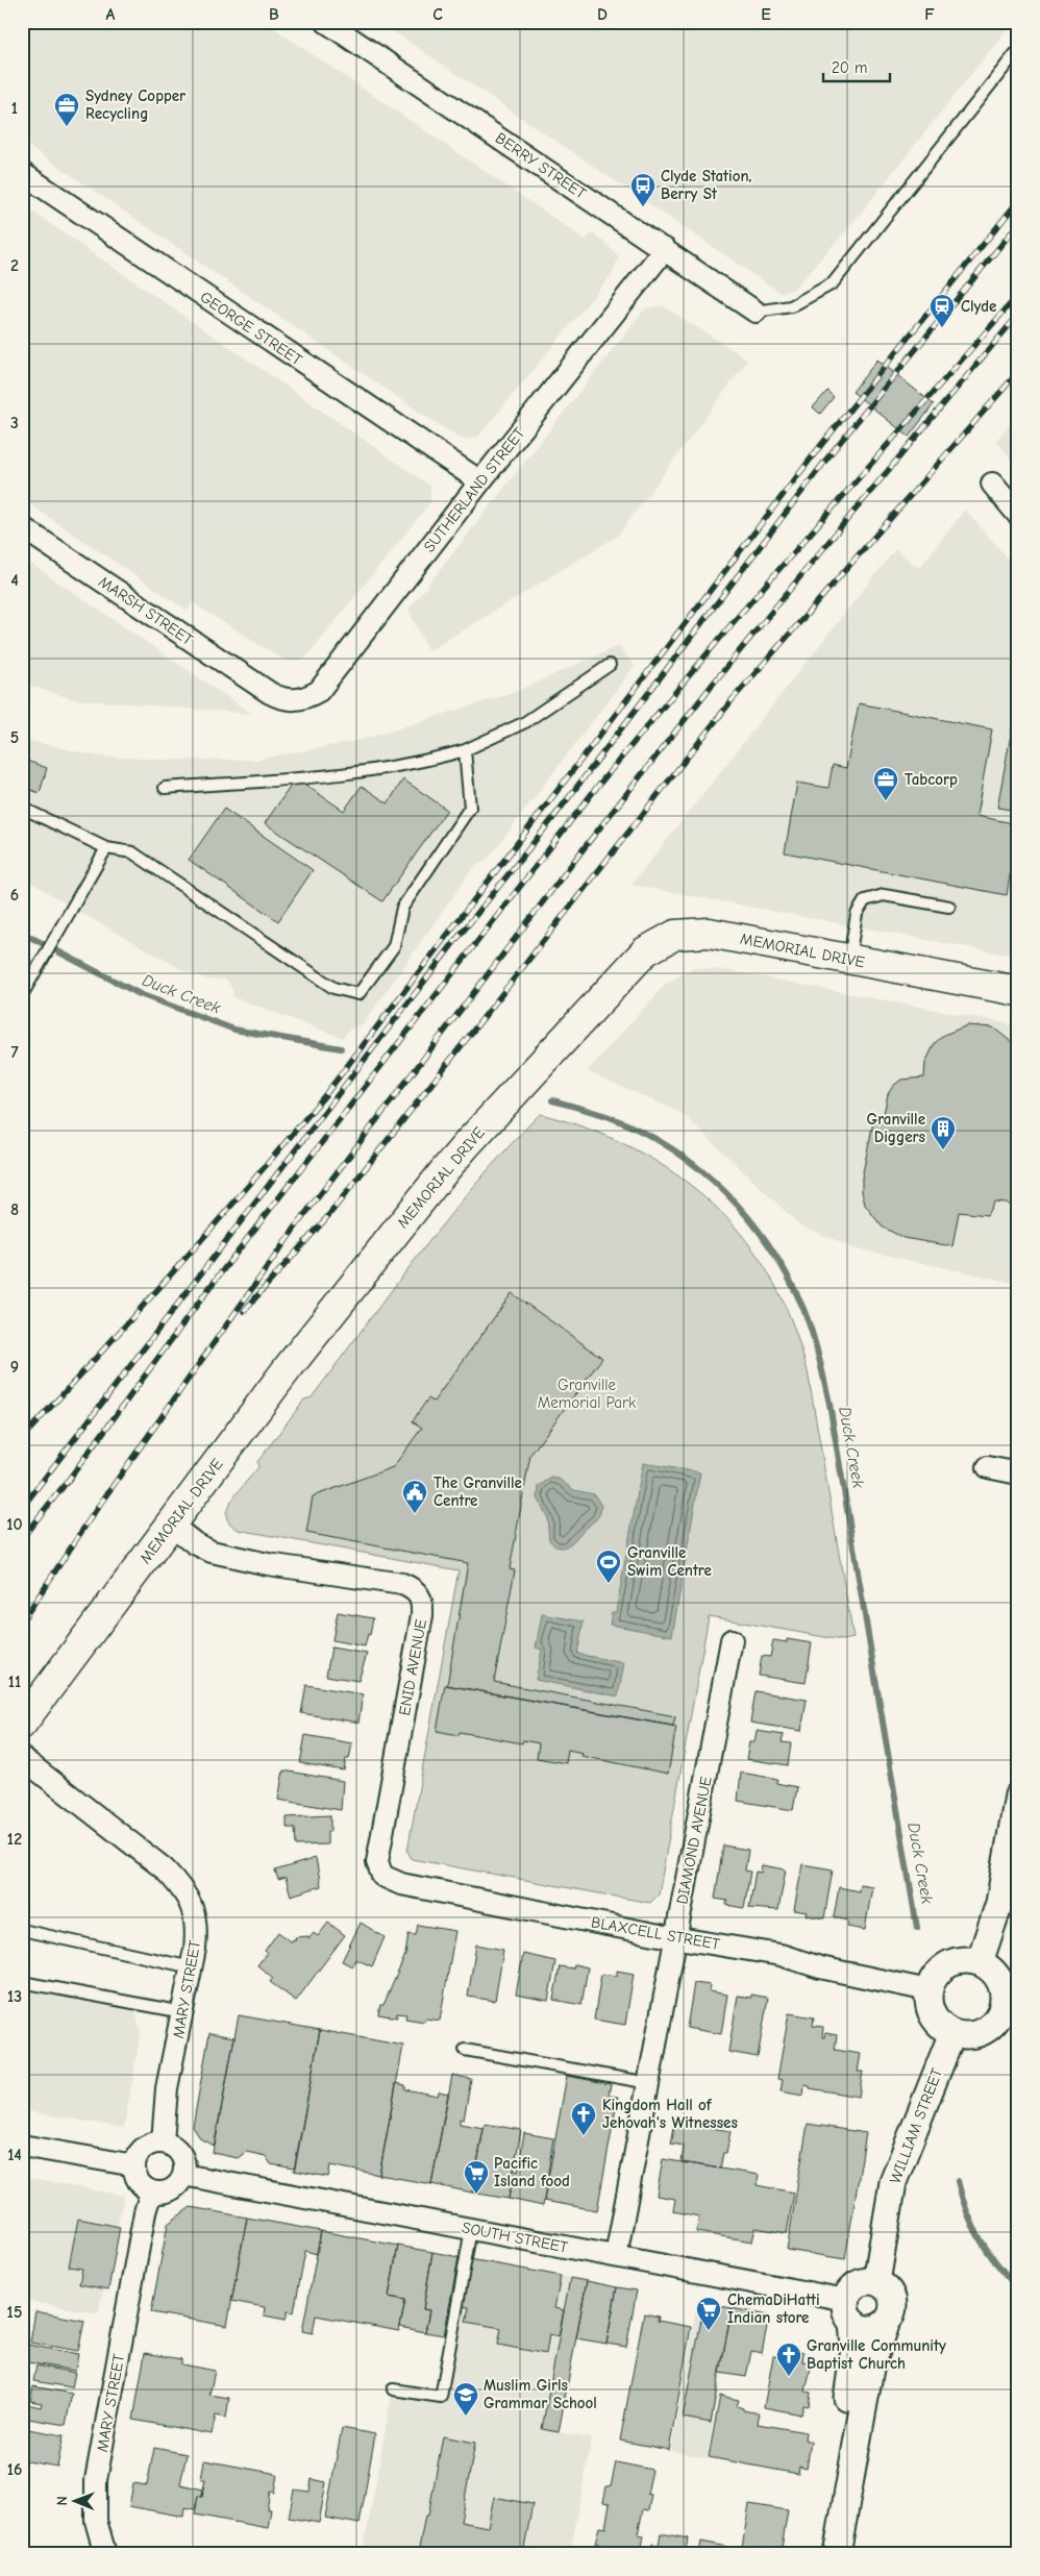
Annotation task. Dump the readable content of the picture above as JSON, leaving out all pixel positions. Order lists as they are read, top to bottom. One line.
{"streets":{"main road":["MEMORIAL DRIVE"],"street":["BERRY STREET","GEORGE STREET","SUTHERLAND STREET","MARSH STREET","ENID AVENUE","DIAMOND AVENUE","BLAXCELL STREET","MARY STREET","WILLIAM STREET","SOUTH STREET"]},"crossings":[["BERRY STREET","SUTHERLAND STREET"],["GEORGE STREET","SUTHERLAND STREET"],["SUTHERLAND STREET","MARSH STREET"],["MEMORIAL DRIVE","ENID AVENUE"],["ENID AVENUE","BLAXCELL STREET"],["DIAMOND AVENUE","BLAXCELL STREET"],["DIAMOND AVENUE","SOUTH STREET"],["BLAXCELL STREET","WILLIAM STREET"],["MARY STREET","SOUTH STREET"],["WILLIAM STREET","SOUTH STREET"]],"water":["Duck Creek"],"parks":["Granville Memorial Park"],"places":{"office":["Sydney Copper Recycling","Tabcorp"],"bus stop":["Clyde Station, Berry St"],"station":["Clyde"],"building":["Granville Diggers"],"public building":["The Granville Centre"],"sports":["Granville Swim Centre"],"church":["Kingdom Hall of Jehovah's Witnesses","Granville Community Baptist Church"],"supermarket":["Pacific Island food","ChemaDiHatti Indian store"],"school or university":["Muslim Girls Grammar School"]},"scale_bar":"20 m","north":"left","grid":{"columns":["A","B","C","D","E","F"],"rows":["1","2","3","4","5","6","7","8","9","10","11","12","13","14","15","16"]}}
